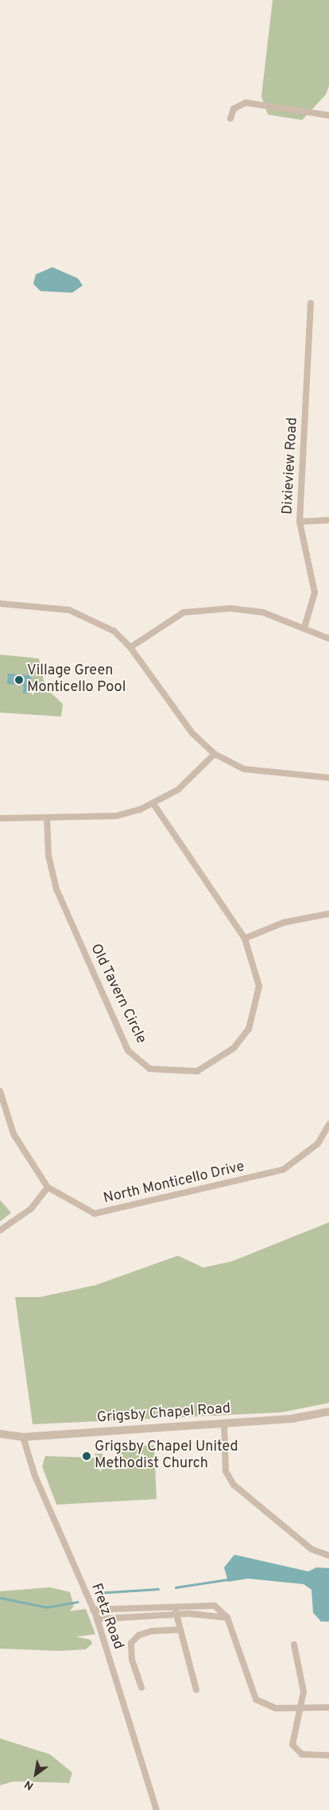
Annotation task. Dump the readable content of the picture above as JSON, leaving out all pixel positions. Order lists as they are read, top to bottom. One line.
{"streets":{"street":["Dixieview Road","Old Tavern Circle","North Monticello Drive","Grigsby Chapel Road","Fretz Road"]},"crossings":[["Grigsby Chapel Road","Fretz Road"]],"places":["Village Green Monticello Pool","Grigsby Chapel United Methodist Church"],"north":"bottom left"}
